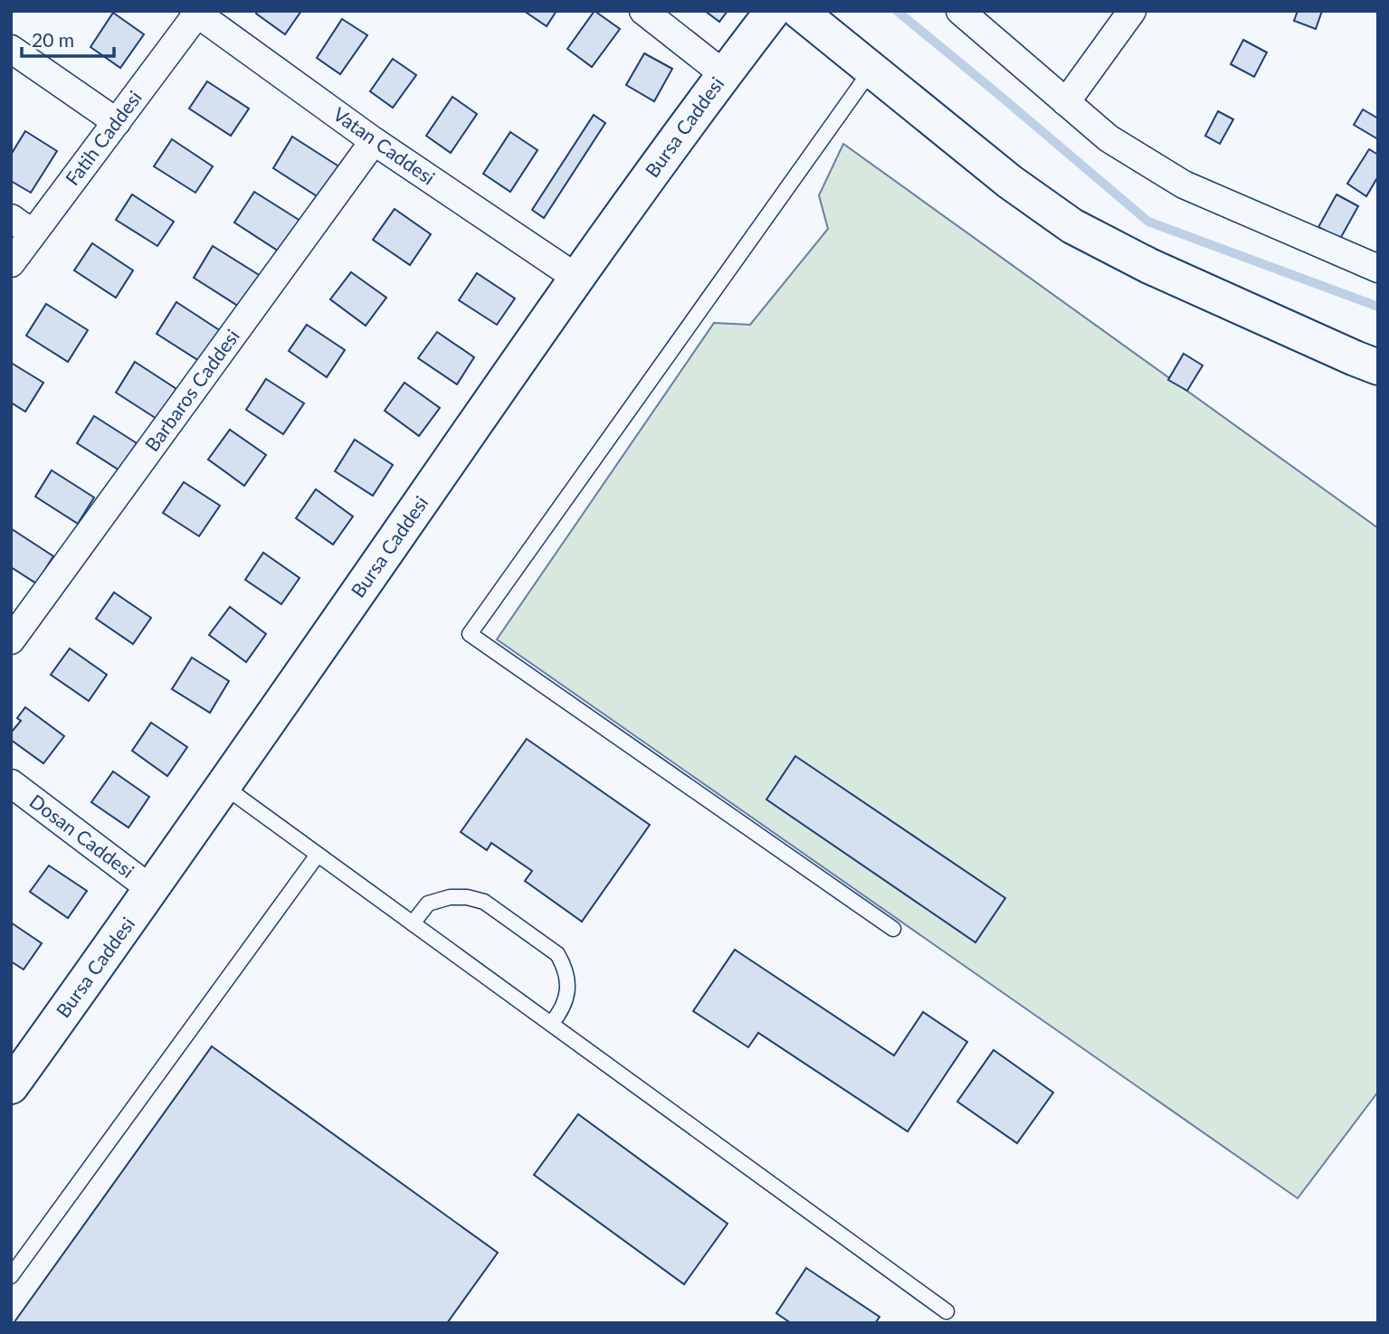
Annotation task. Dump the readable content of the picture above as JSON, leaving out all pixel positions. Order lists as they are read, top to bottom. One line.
{"streets":{"main road":["Bursa Caddesi"],"street":["Fatih Caddesi","Vatan Caddesi","Barbaros Caddesi","Dosan Caddesi"]},"crossings":[["Bursa Caddesi","Vatan Caddesi"],["Bursa Caddesi","Dosan Caddesi"],["Fatih Caddesi","Vatan Caddesi"],["Vatan Caddesi","Barbaros Caddesi"]],"scale_bar":"20 m"}
